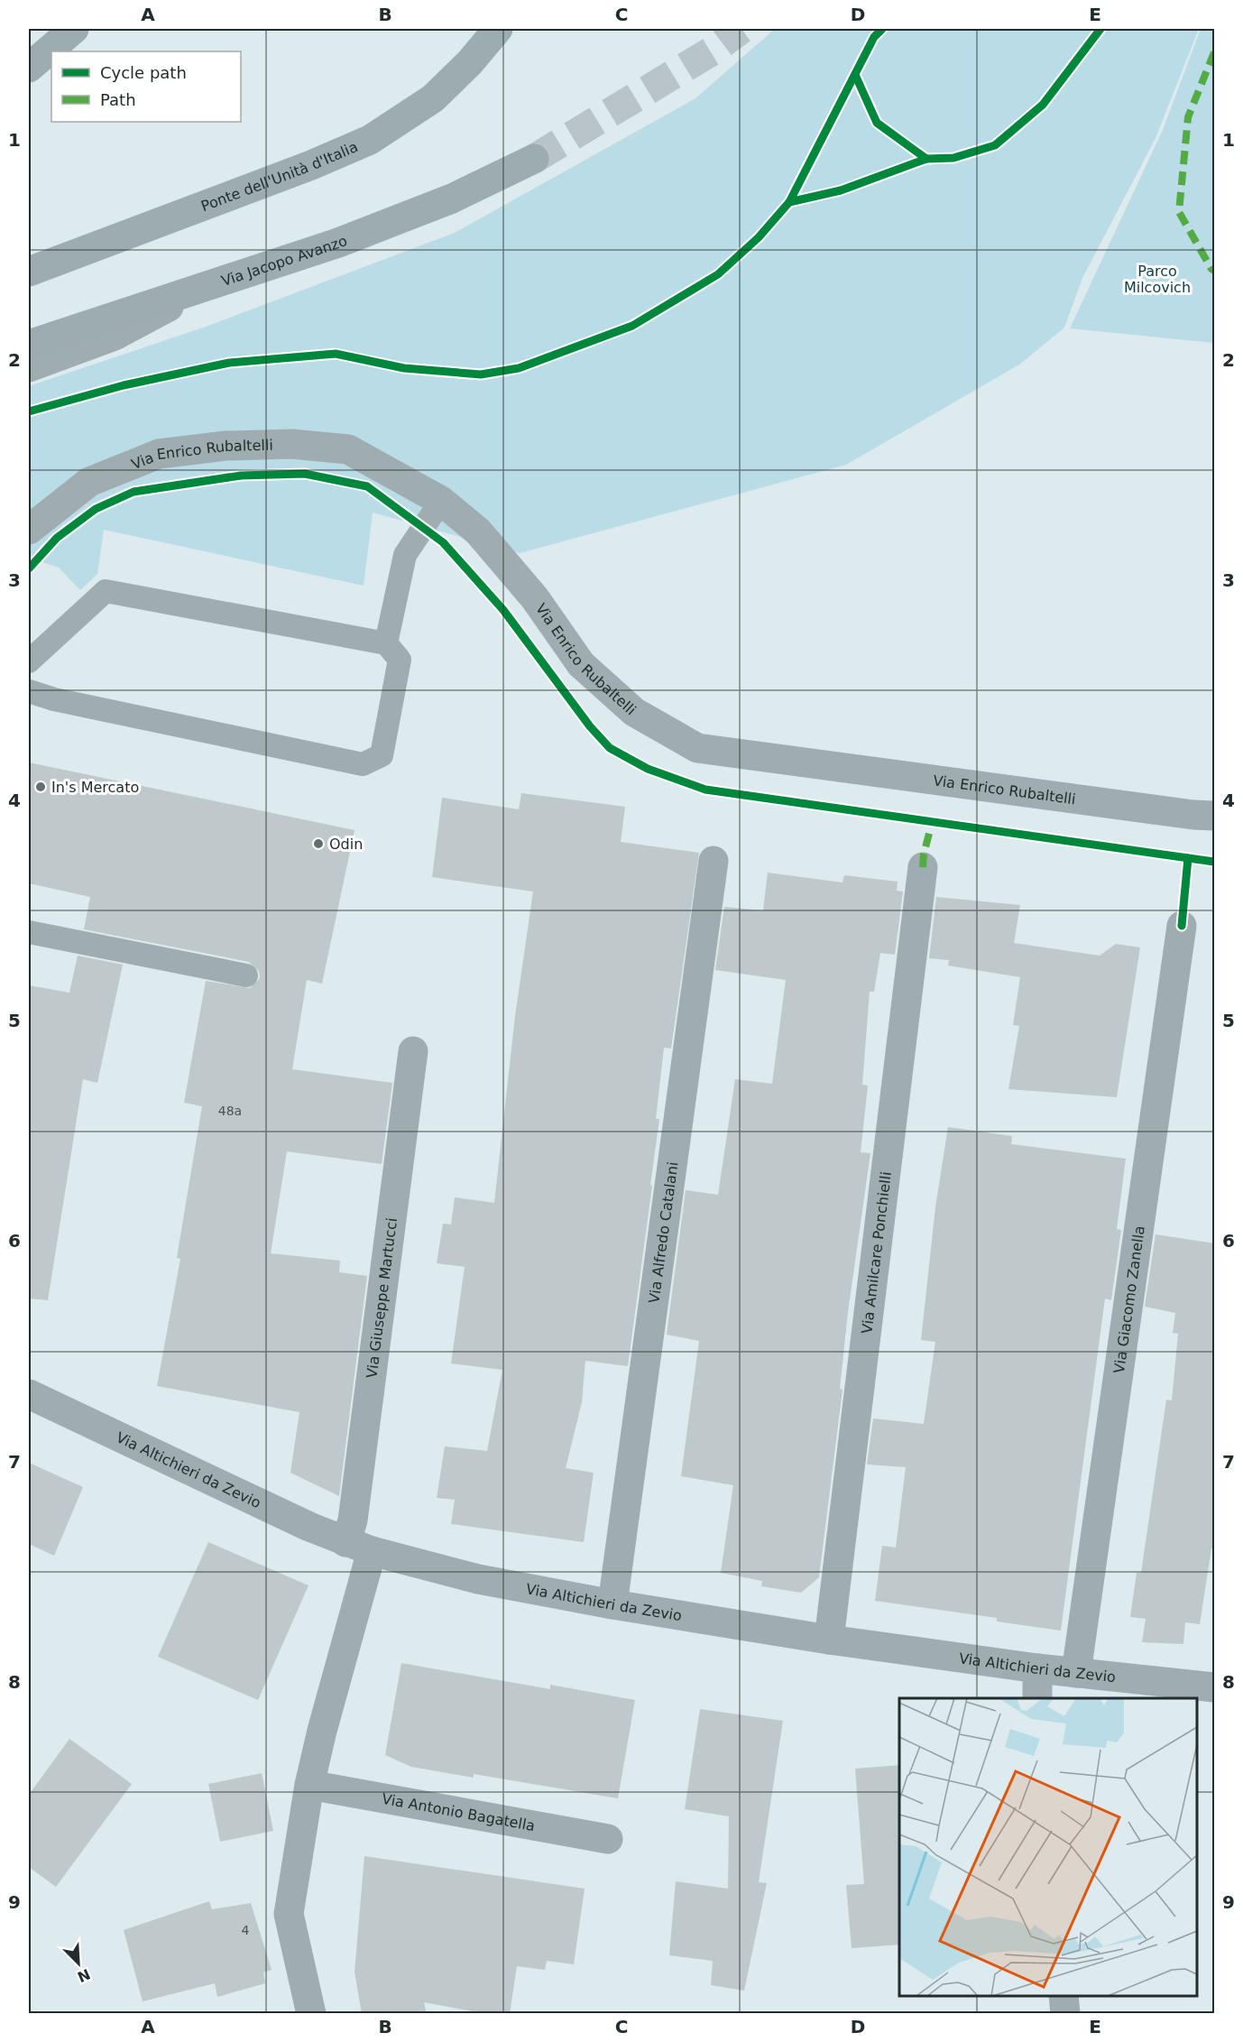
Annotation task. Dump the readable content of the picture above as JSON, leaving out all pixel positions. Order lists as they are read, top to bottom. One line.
{"streets":{"main road":["Ponte dell'Unità d'Italia","Via Jacopo Avanzo"],"street":["Via Enrico Rubaltelli","Via Alfredo Catalani","Via Amilcare Ponchielli","Via Giuseppe Martucci","Via Giacomo Zanella","Via Altichieri da Zevio","Via Antonio Bagatella"]},"crossings":[["Via Alfredo Catalani","Via Altichieri da Zevio"],["Via Amilcare Ponchielli","Via Altichieri da Zevio"],["Via Giuseppe Martucci","Via Altichieri da Zevio"],["Via Giacomo Zanella","Via Altichieri da Zevio"]],"parks":["Parco Milcovich"],"places":["In's Mercato","Odin"],"house_numbers":["48a","4"],"legend":["Cycle path","Path"],"north":"bottom right","grid":{"columns":["A","B","C","D","E"],"rows":["1","2","3","4","5","6","7","8","9"]}}
